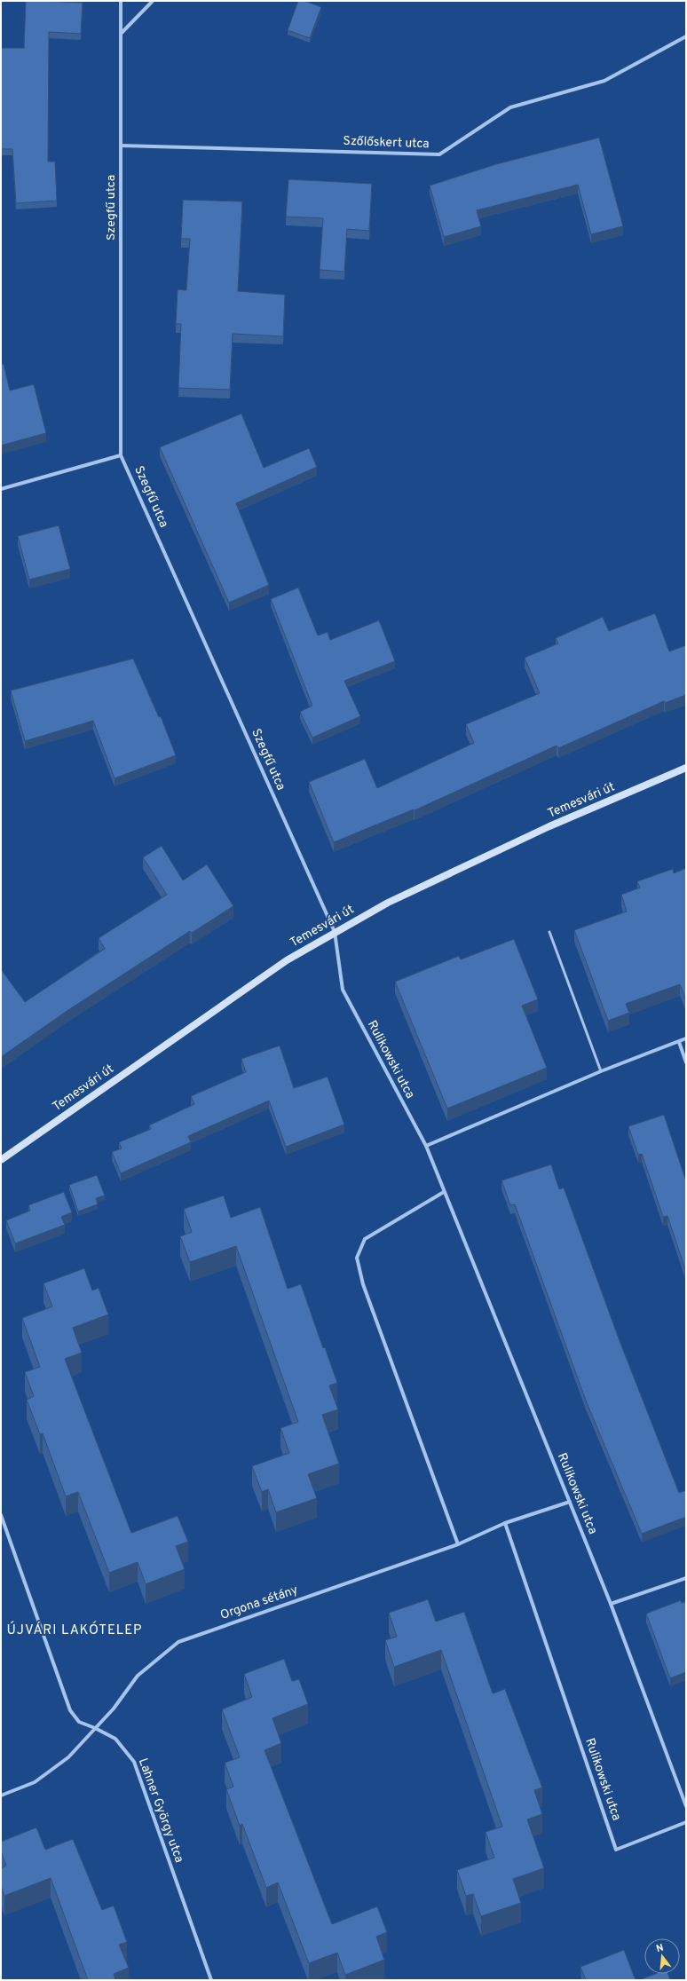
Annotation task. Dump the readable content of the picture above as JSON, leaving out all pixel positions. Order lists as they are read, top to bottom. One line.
{"streets":{"street":["Szőlőskert utca","Szegfű utca","Temesvári út","Rulikowski utca","Orgona sétány","Lahner György utca"]},"crossings":[["Szőlőskert utca","Szegfű utca"],["Szegfű utca","Temesvári út"],["Szegfű utca","Rulikowski utca"],["Temesvári út","Rulikowski utca"],["Rulikowski utca","Orgona sétány"],["Orgona sétány","Lahner György utca"]],"districts":["ÚJVÁRI LAKÓTELEP"],"north":"top"}
